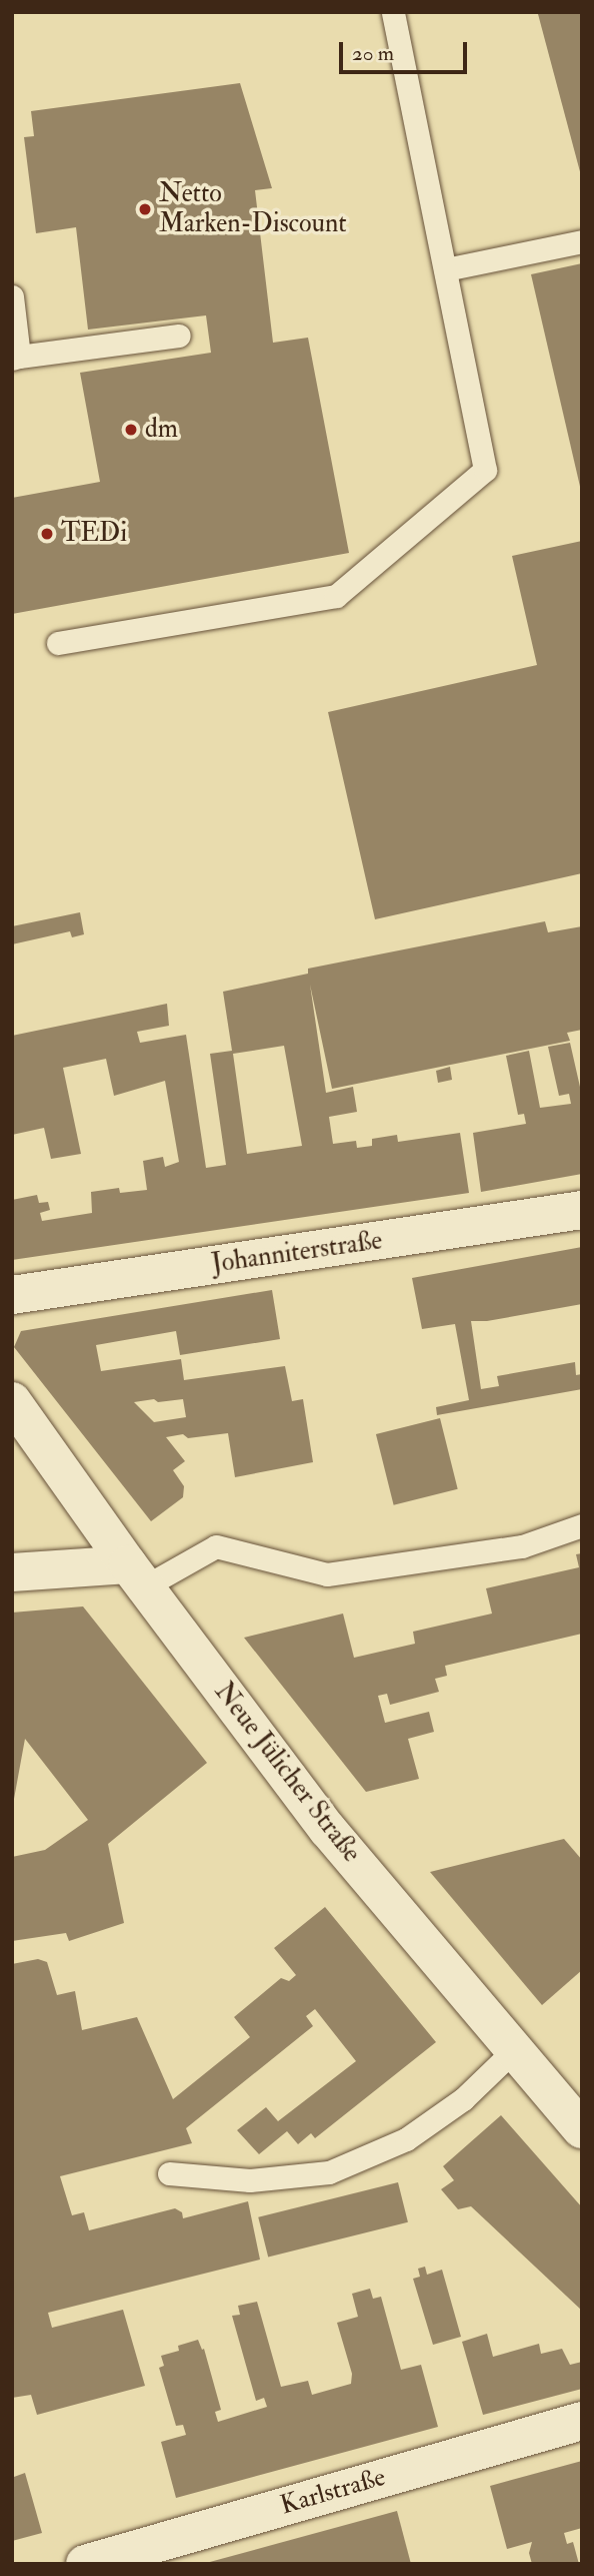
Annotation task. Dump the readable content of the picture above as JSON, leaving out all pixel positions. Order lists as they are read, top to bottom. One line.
{"streets":{"street":["Johanniterstraße","Neue Jülicher Straße","Karlstraße"]},"places":["Netto Marken-Discount","dm","TEDi"],"scale_bar":"20 m"}
